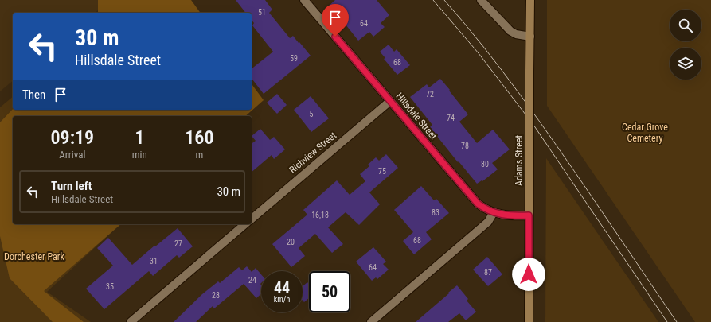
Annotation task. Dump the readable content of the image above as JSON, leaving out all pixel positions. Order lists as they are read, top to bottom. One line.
{"streets":{"main road":["Adams Street"],"street":["Hillsdale Street","Richview Street"]},"crossings":[["Hillsdale Street","Richview Street"],["Hillsdale Street","Adams Street"]],"parks":["Cedar Grove Cemetery","Dorchester Park"],"house_numbers":["51","64","59","68","72","5","74","78","80","75","83","16,18","68","20","27","31","64","87","24","35","28"],"page":{"turn":["30 m","Hillsdale Street"],"then":"Then","eta":["09:19","Arrival","1","min","160","m"],"list":[{"name":"Turn left","note":"Hillsdale Street","value":"30 m"}],"speed":"44 km/h","limit":"50"}}
